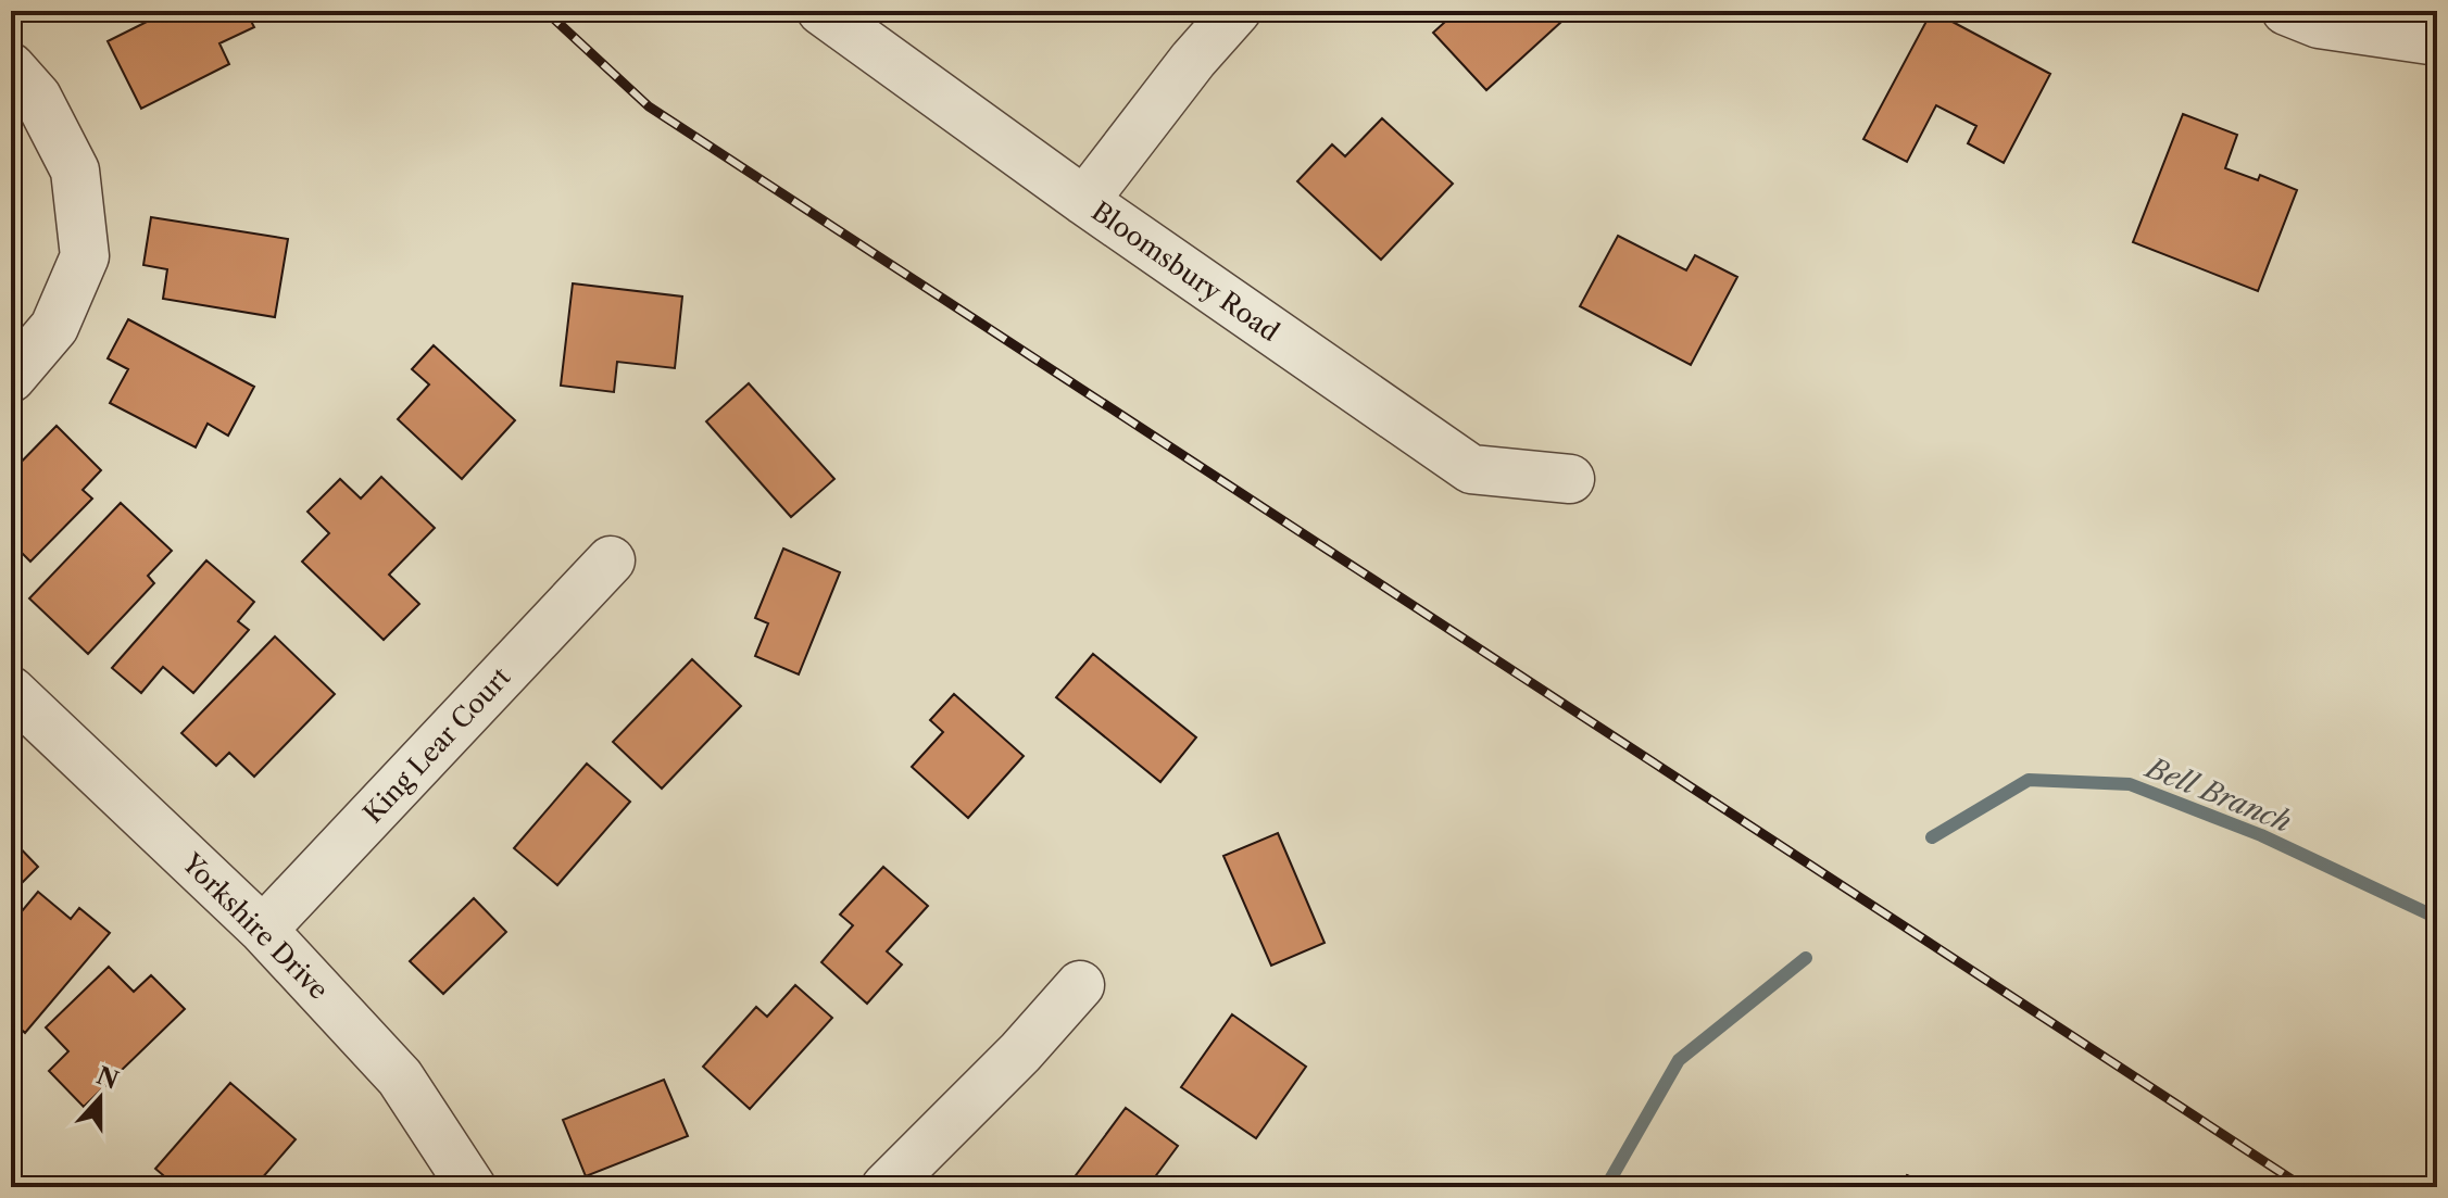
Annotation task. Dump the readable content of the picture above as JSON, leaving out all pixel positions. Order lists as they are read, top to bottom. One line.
{"streets":{"street":["Bloomsbury Road","King Lear Court","Yorkshire Drive"]},"crossings":[["King Lear Court","Yorkshire Drive"]],"water":["Bell Branch"],"north":"top"}
